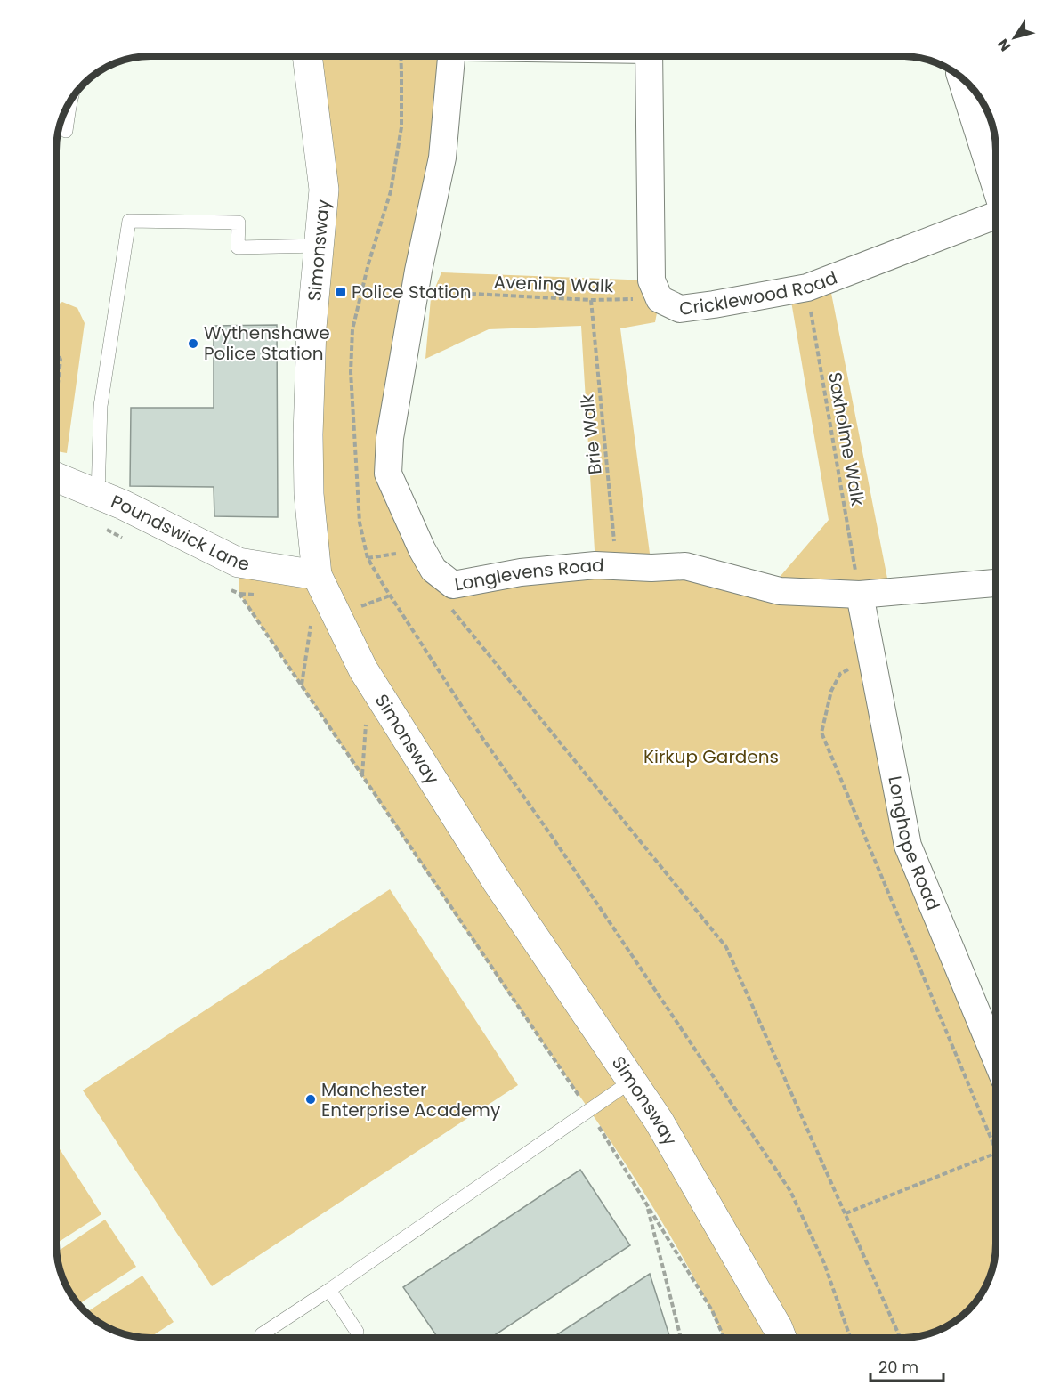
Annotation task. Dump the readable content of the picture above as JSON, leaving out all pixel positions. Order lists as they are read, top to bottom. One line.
{"streets":{"street":["Simonsway","Cricklewood Road","Poundswick Lane","Longlevens Road","Longhope Road"],"path":["Avening Walk","Brie Walk","Saxholme Walk"]},"crossings":[["Simonsway","Poundswick Lane"],["Avening Walk","Cricklewood Road"],["Avening Walk","Brie Walk"],["Avening Walk","Longlevens Road"],["Cricklewood Road","Saxholme Walk"],["Brie Walk","Longlevens Road"],["Saxholme Walk","Longlevens Road"],["Saxholme Walk","Longhope Road"],["Longlevens Road","Longhope Road"]],"parks":["Kirkup Gardens"],"places":{"transit":["Police Station"],"other":["Wythenshawe Police Station","Manchester Enterprise Academy"]},"scale_bar":"20 m","north":"bottom left"}
